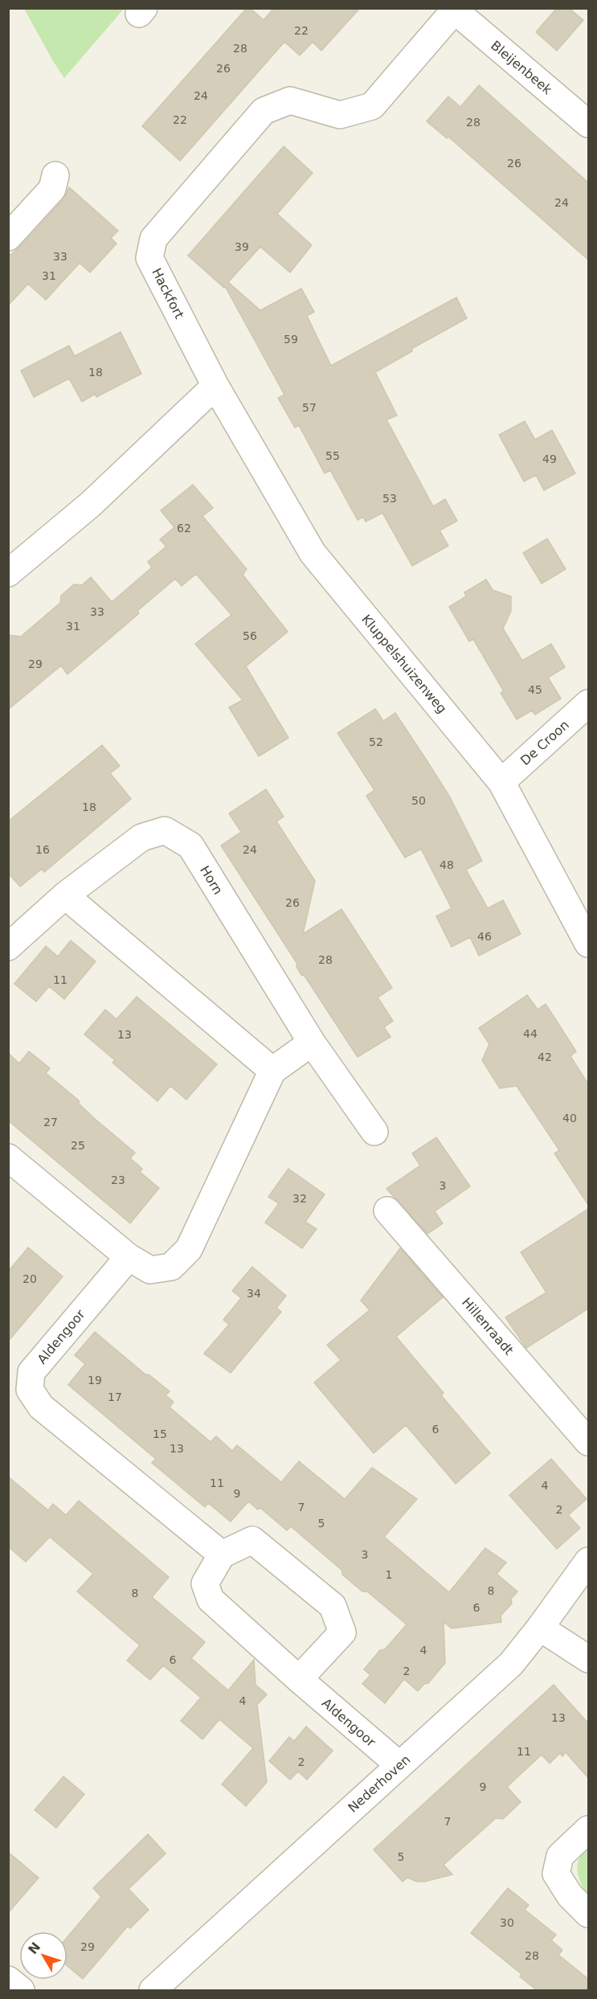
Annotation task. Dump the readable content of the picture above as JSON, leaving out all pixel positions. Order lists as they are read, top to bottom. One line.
{"streets":{"street":["Bleijenbeek","Hackfort","Kluppelshuizenweg","De Croon","Horn","Hillenraadt","Aldengoor","Nederhoven"]},"crossings":[["Bleijenbeek","Hackfort"],["Hackfort","Kluppelshuizenweg"],["Kluppelshuizenweg","De Croon"],["Aldengoor","Nederhoven"]],"house_numbers":["22","28","26","24","22","28","26","24","39","33","31","59","18","57","55","49","53","62","33","31","56","29","45","52","50","18","16","24","48","26","46","28","11","44","13","42","40","27","25","23","3","32","20","34","19","17","6","15","13","11","4","9","7","2","5","3","1","8","8","6","4","6","2","4","13","11","2","9","7","5","30","29","28"],"north":"top left"}
